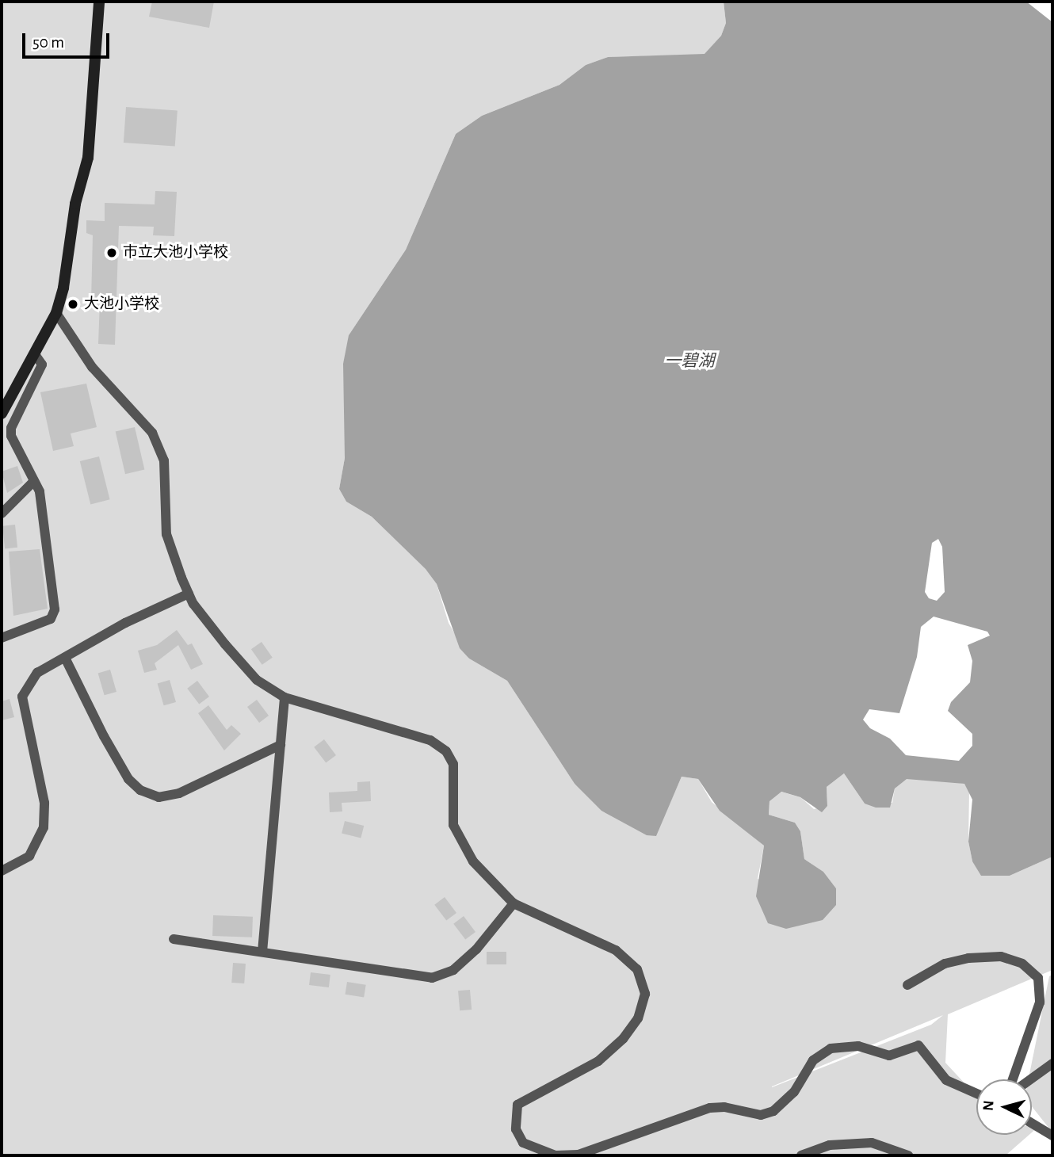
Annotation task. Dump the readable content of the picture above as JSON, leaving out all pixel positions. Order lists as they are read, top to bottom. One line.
{"water":["一碧湖"],"places":["市立大池小学校","大池小学校"],"scale_bar":"50 m","north":"left"}
